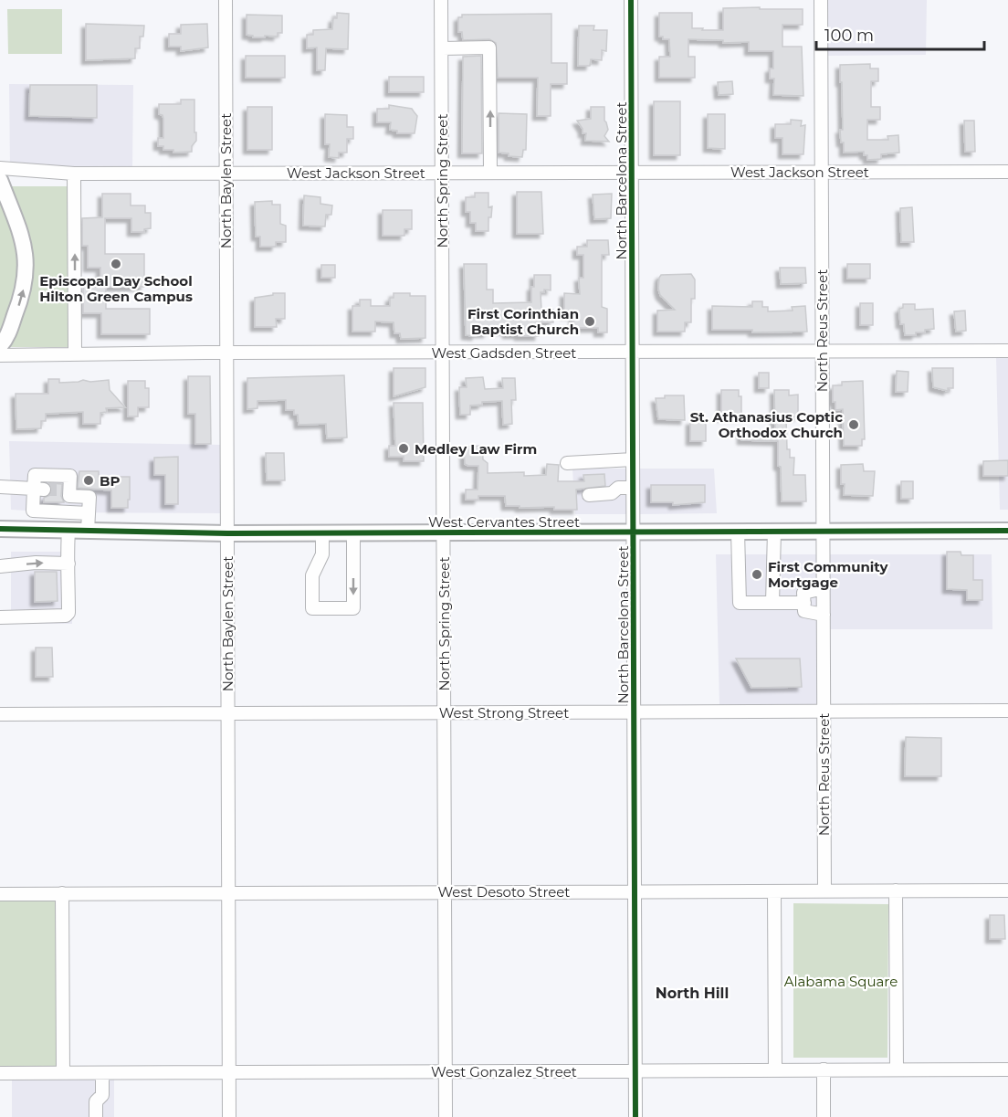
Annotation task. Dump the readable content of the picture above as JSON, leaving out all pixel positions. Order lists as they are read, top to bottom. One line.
{"streets":{"main road":["West Cervantes Street"],"street":["West Jackson Street","North Baylen Street","North Spring Street","North Barcelona Street","North Reus Street","West Gadsden Street","West Strong Street","West Desoto Street","West Gonzalez Street"]},"crossings":[["West Jackson Street","North Baylen Street"],["West Jackson Street","North Spring Street"],["West Jackson Street","North Barcelona Street"],["West Jackson Street","North Reus Street"],["North Baylen Street","West Gadsden Street"],["North Baylen Street","West Cervantes Street"],["North Baylen Street","West Strong Street"],["North Baylen Street","West Desoto Street"],["North Baylen Street","West Gonzalez Street"],["North Spring Street","West Gadsden Street"],["North Spring Street","West Cervantes Street"],["North Spring Street","West Strong Street"],["North Spring Street","West Desoto Street"],["North Spring Street","West Gonzalez Street"],["North Barcelona Street","West Gadsden Street"],["North Barcelona Street","West Cervantes Street"],["North Barcelona Street","West Strong Street"],["North Barcelona Street","West Desoto Street"],["North Barcelona Street","West Gonzalez Street"],["North Reus Street","West Gadsden Street"],["North Reus Street","West Cervantes Street"],["North Reus Street","West Strong Street"],["North Reus Street","West Desoto Street"]],"districts":["North Hill"],"parks":["Alabama Square"],"places":["Episcopal Day School Hilton Green Campus","First Corinthian Baptist Church","St. Athanasius Coptic Orthodox Church","Medley Law Firm","BP","First Community Mortgage"],"scale_bar":"100 m"}
